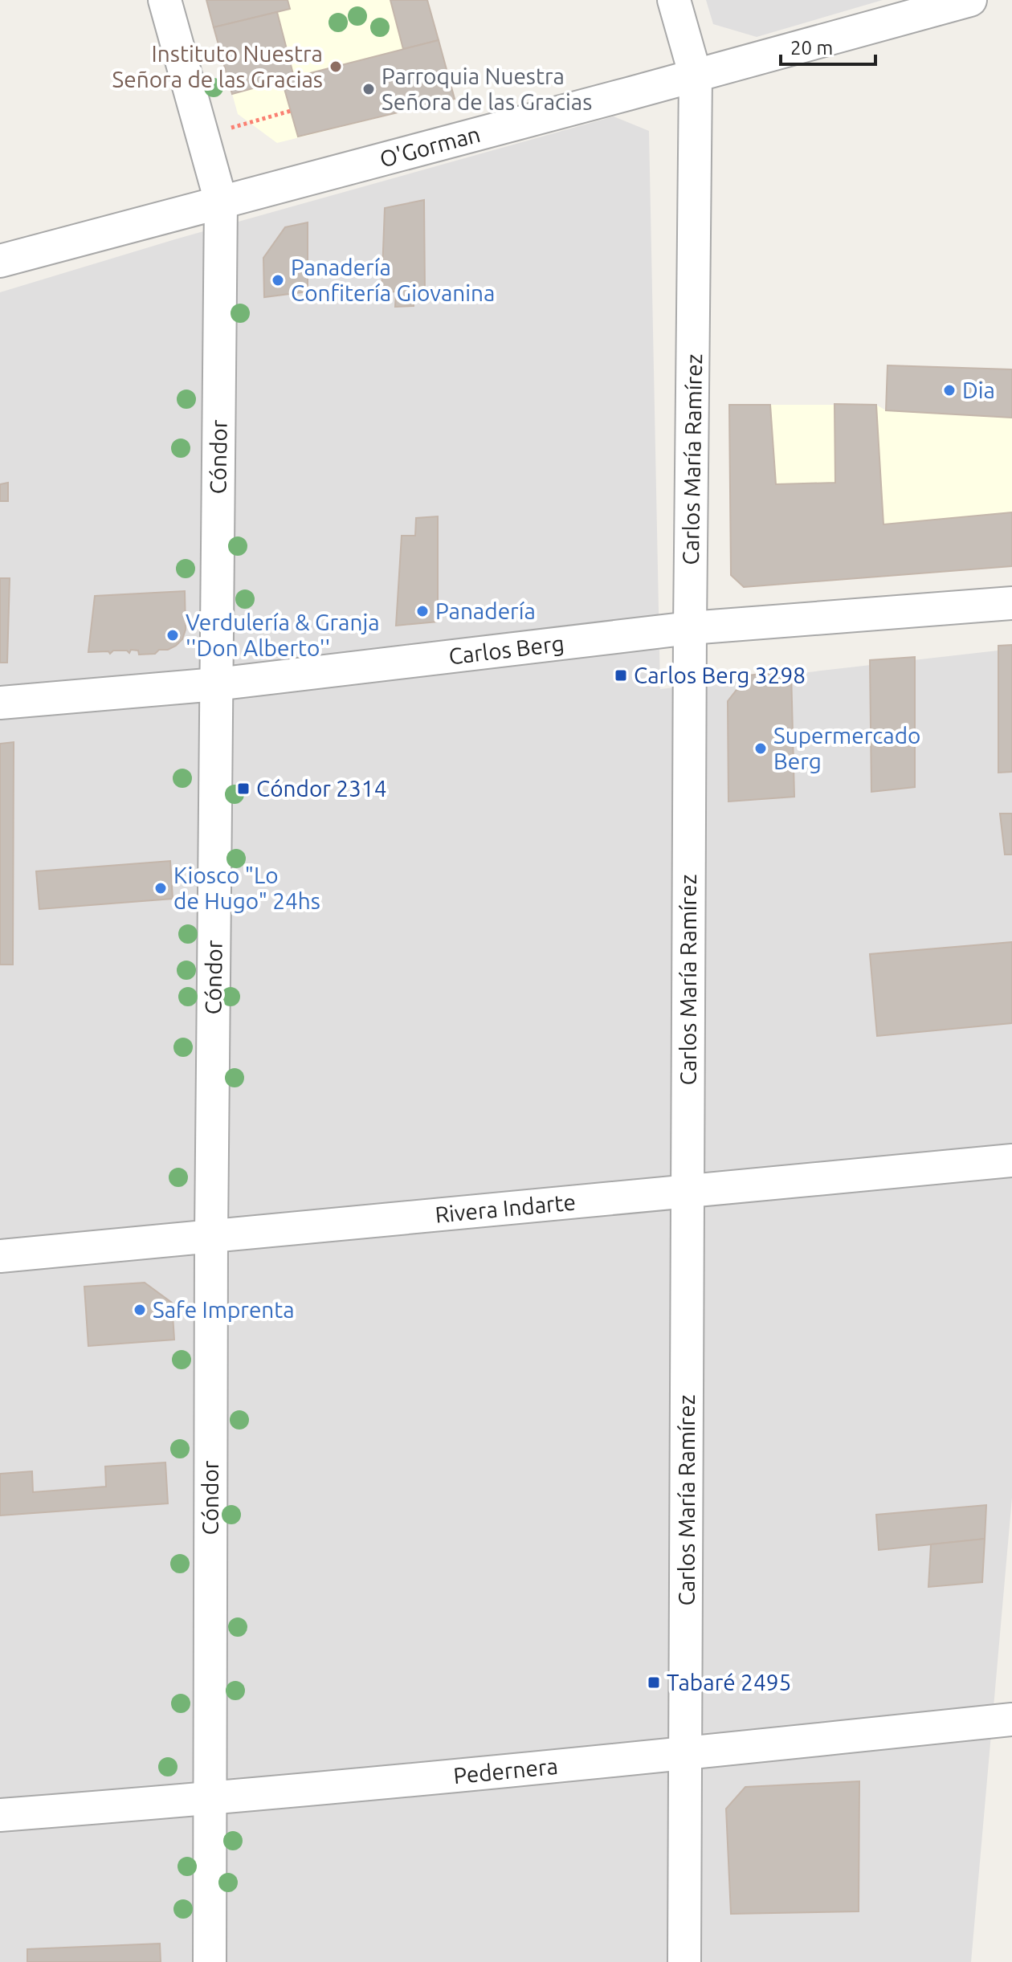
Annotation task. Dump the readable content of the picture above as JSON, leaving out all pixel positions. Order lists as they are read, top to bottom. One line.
{"streets":{"street":["O'Gorman","Cóndor","Carlos María Ramírez","Carlos Berg","Rivera Indarte","Pedernera"]},"crossings":[["O'Gorman","Cóndor"],["O'Gorman","Carlos María Ramírez"],["Cóndor","Carlos Berg"],["Cóndor","Rivera Indarte"],["Cóndor","Pedernera"],["Carlos María Ramírez","Carlos Berg"],["Carlos María Ramírez","Rivera Indarte"],["Carlos María Ramírez","Pedernera"]],"places":{"other":["Instituto Nuestra Señora de las Gracias","Parroquia Nuestra Señora de las Gracias","Panadería Confitería Giovanina","Dia","Panadería","Verdulería & Granja ''Don Alberto''","Supermercado Berg","Kiosco \"Lo de Hugo\" 24hs","Safe Imprenta"],"transit":["Carlos Berg 3298","Cóndor 2314","Tabaré 2495"]},"scale_bar":"20 m"}
